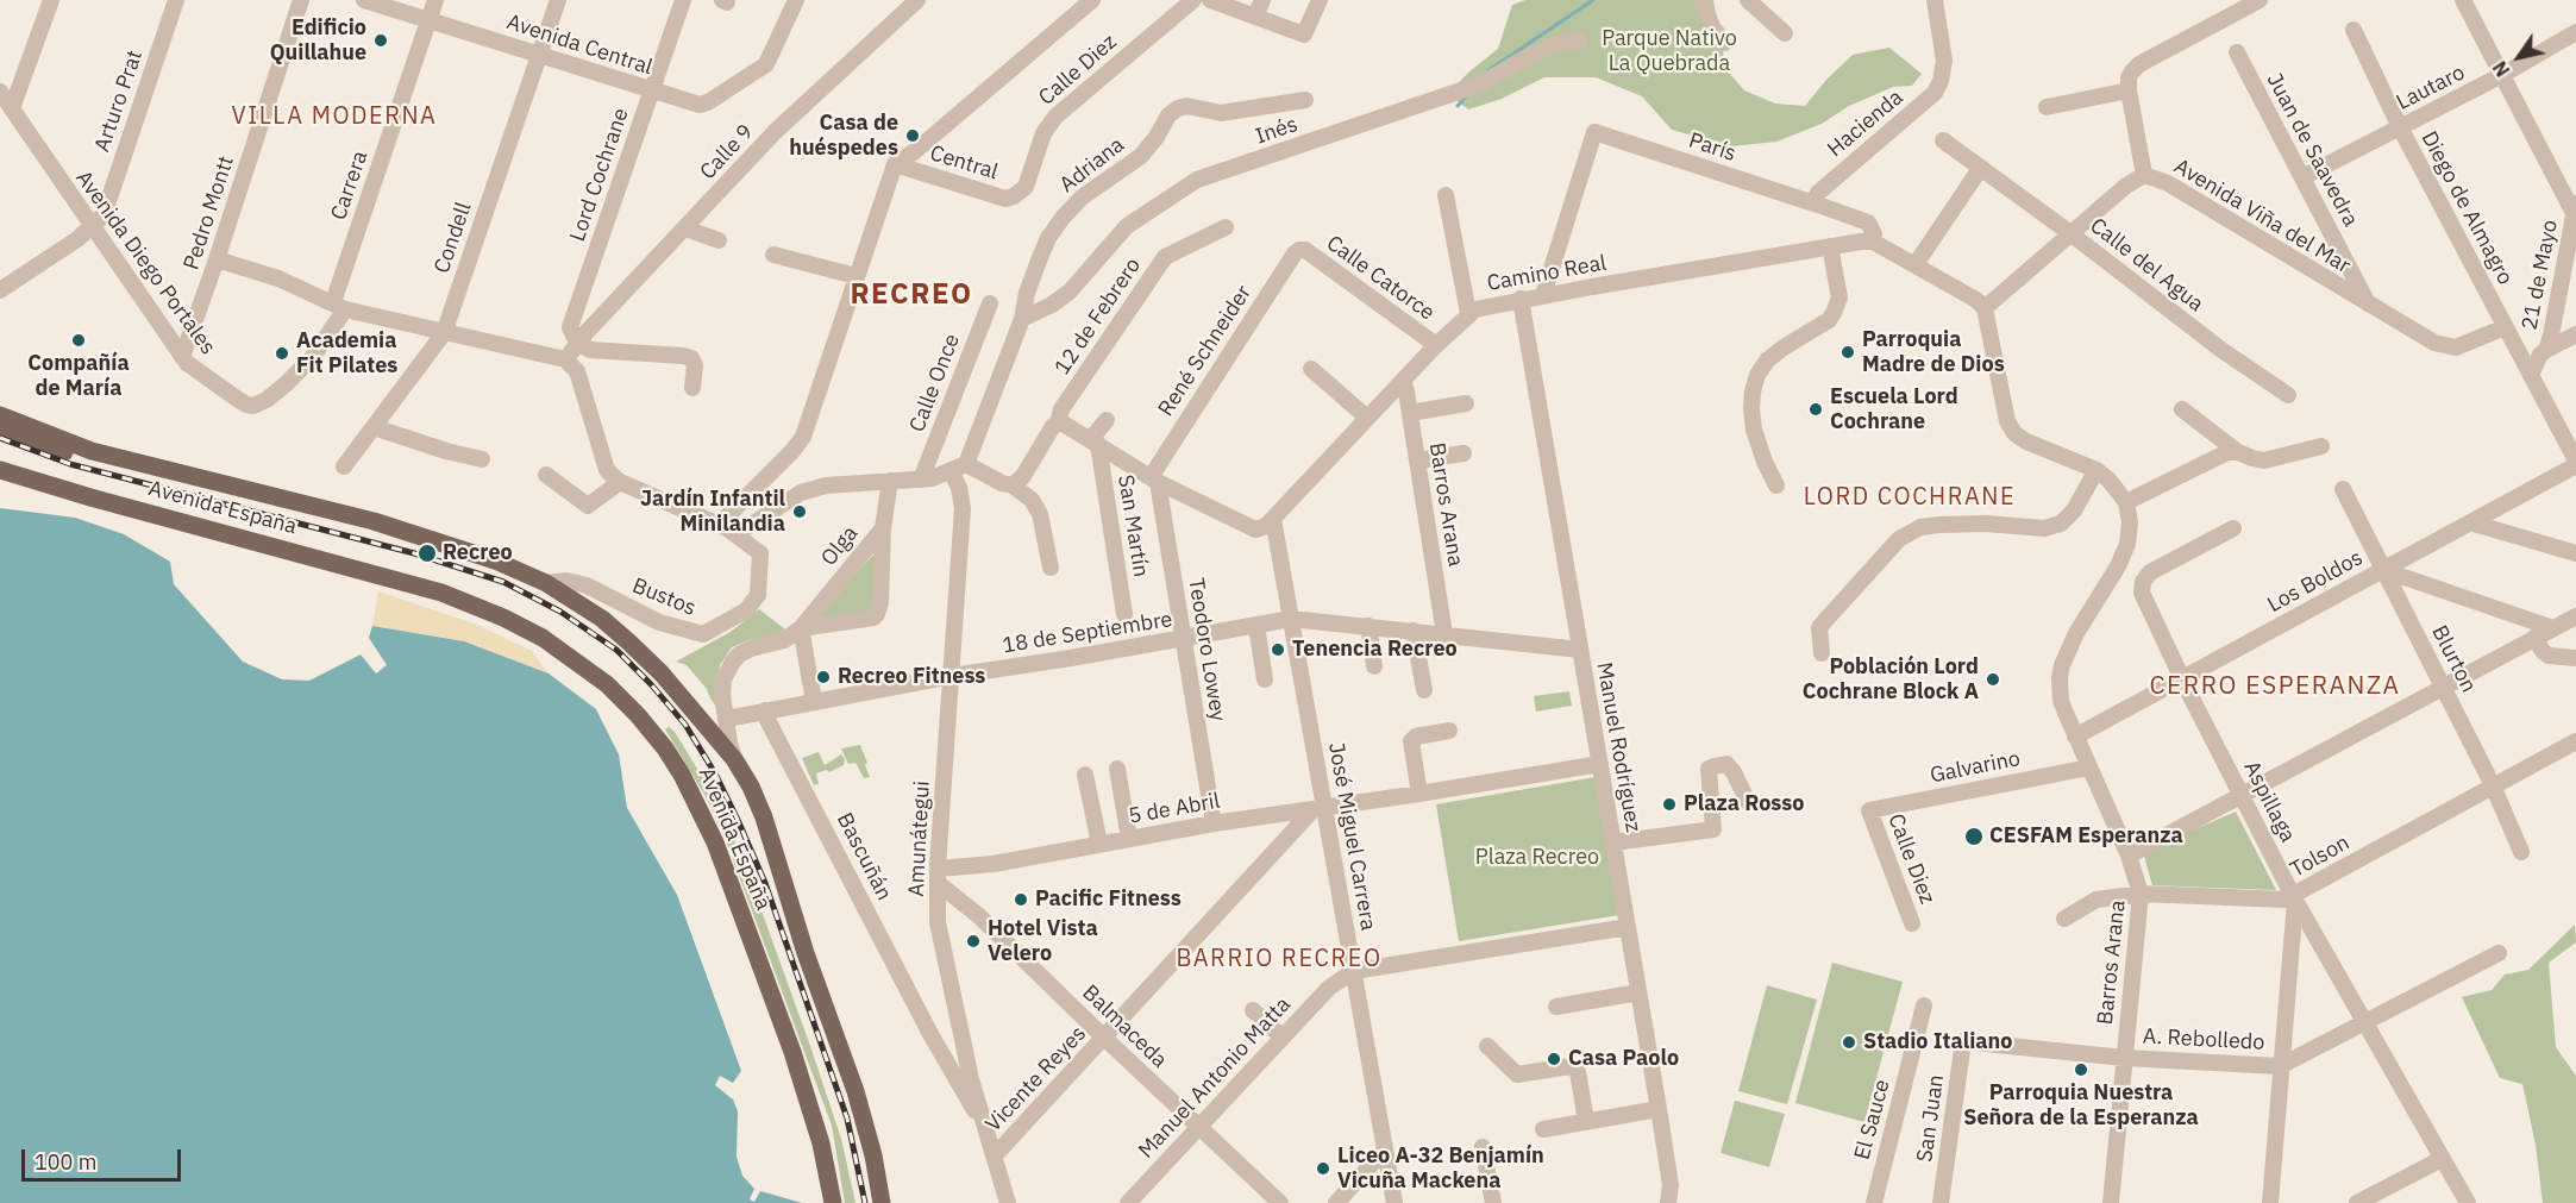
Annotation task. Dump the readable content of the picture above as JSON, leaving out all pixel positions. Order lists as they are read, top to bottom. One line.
{"streets":{"main road":["Avenida España"],"street":["Avenida Central","Calle Diez","Lautaro","Arturo Prat","Hacienda","Inés","París","Juan de Saavedra","Calle 9","Central","Adriana","Lord Cochrane","Carrera","Diego de Almagro","Pedro Montt","Avenida Viña del Mar","Condell","Avenida Diego Portales","Calle del Agua","Camino Real","21 de Mayo","Calle Catorce","12 de Febrero","René Schneider","Calle Once","Barros Arana","San Martín","Olga","Los Boldos","Bustos","18 de Septiembre","Teodoro Lowey","Blurton","Manuel Rodríguez","Galvarino","Aspillaga","5 de Abril","José Miguel Carrera","Amunátegui","Bascuñán","Tolson","Balmaceda","A. Rebolledo","Manuel Antonio Matta","Vicente Reyes","San Juan","El Sauce"]},"crossings":[["Avenida Central","Lord Cochrane"],["Avenida Central","Carrera"],["Avenida Central","Condell"],["Calle Diez","Central"],["Calle Diez","Galvarino"],["Lautaro","Juan de Saavedra"],["Lautaro","Diego de Almagro"],["Arturo Prat","Avenida Diego Portales"],["Hacienda","París"],["Inés","Adriana"],["París","Camino Real"],["Juan de Saavedra","Avenida Viña del Mar"],["Calle 9","Lord Cochrane"],["Adriana","Amunátegui"],["Carrera","Avenida Diego Portales"],["Diego de Almagro","Avenida Viña del Mar"],["Diego de Almagro","21 de Mayo"],["Diego de Almagro","Los Boldos"],["Pedro Montt","Avenida Diego Portales"],["Avenida Viña del Mar","Calle del Agua"],["Camino Real","Calle Catorce"],["Camino Real","Barros Arana"],["Camino Real","Manuel Rodríguez"],["Camino Real","José Miguel Carrera"],["Calle Catorce","René Schneider"],["René Schneider","Teodoro Lowey"],["Barros Arana","Los Boldos"],["Barros Arana","18 de Septiembre"],["Barros Arana","Galvarino"],["Barros Arana","Tolson"],["Barros Arana","A. Rebolledo"],["Avenida España","Olga"],["Avenida España","Bustos"],["Olga","18 de Septiembre"],["Los Boldos","Blurton"],["Los Boldos","Aspillaga"],["18 de Septiembre","Teodoro Lowey"],["18 de Septiembre","Manuel Rodríguez"],["18 de Septiembre","José Miguel Carrera"],["18 de Septiembre","Amunátegui"],["18 de Septiembre","Bascuñán"],["Teodoro Lowey","5 de Abril"],["Blurton","Tolson"],["Manuel Rodríguez","5 de Abril"],["Manuel Rodríguez","Manuel Antonio Matta"],["Aspillaga","Tolson"],["Aspillaga","A. Rebolledo"],["5 de Abril","José Miguel Carrera"],["5 de Abril","Amunátegui"],["5 de Abril","Balmaceda"],["5 de Abril","Vicente Reyes"],["José Miguel Carrera","Manuel Antonio Matta"],["José Miguel Carrera","Vicente Reyes"],["Amunátegui","Bascuñán"],["Amunátegui","Balmaceda"],["Amunátegui","Vicente Reyes"],["Balmaceda","Manuel Antonio Matta"],["Balmaceda","Vicente Reyes"],["A. Rebolledo","San Juan"]],"districts":["VILLA MODERNA","RECREO","LORD COCHRANE","CERRO ESPERANZA","BARRIO RECREO"],"parks":["Parque Nativo La Quebrada","Plaza Recreo"],"places":["Edificio Quillahue","Casa de huéspedes","Compañía de María","Parroquia Madre de Dios","Academia Fit Pilates","Escuela Lord Cochrane","Jardín Infantil Minilandia","Recreo","Tenencia Recreo","Recreo Fitness","Población Lord Cochrane Block A","Plaza Rosso","CESFAM Esperanza","Pacific Fitness","Hotel Vista Velero","Stadio Italiano","Casa Paolo","Parroquia Nuestra Señora de la Esperanza","Liceo A-32 Benjamín Vicuña Mackena"],"scale_bar":"100 m","north":"bottom left"}
